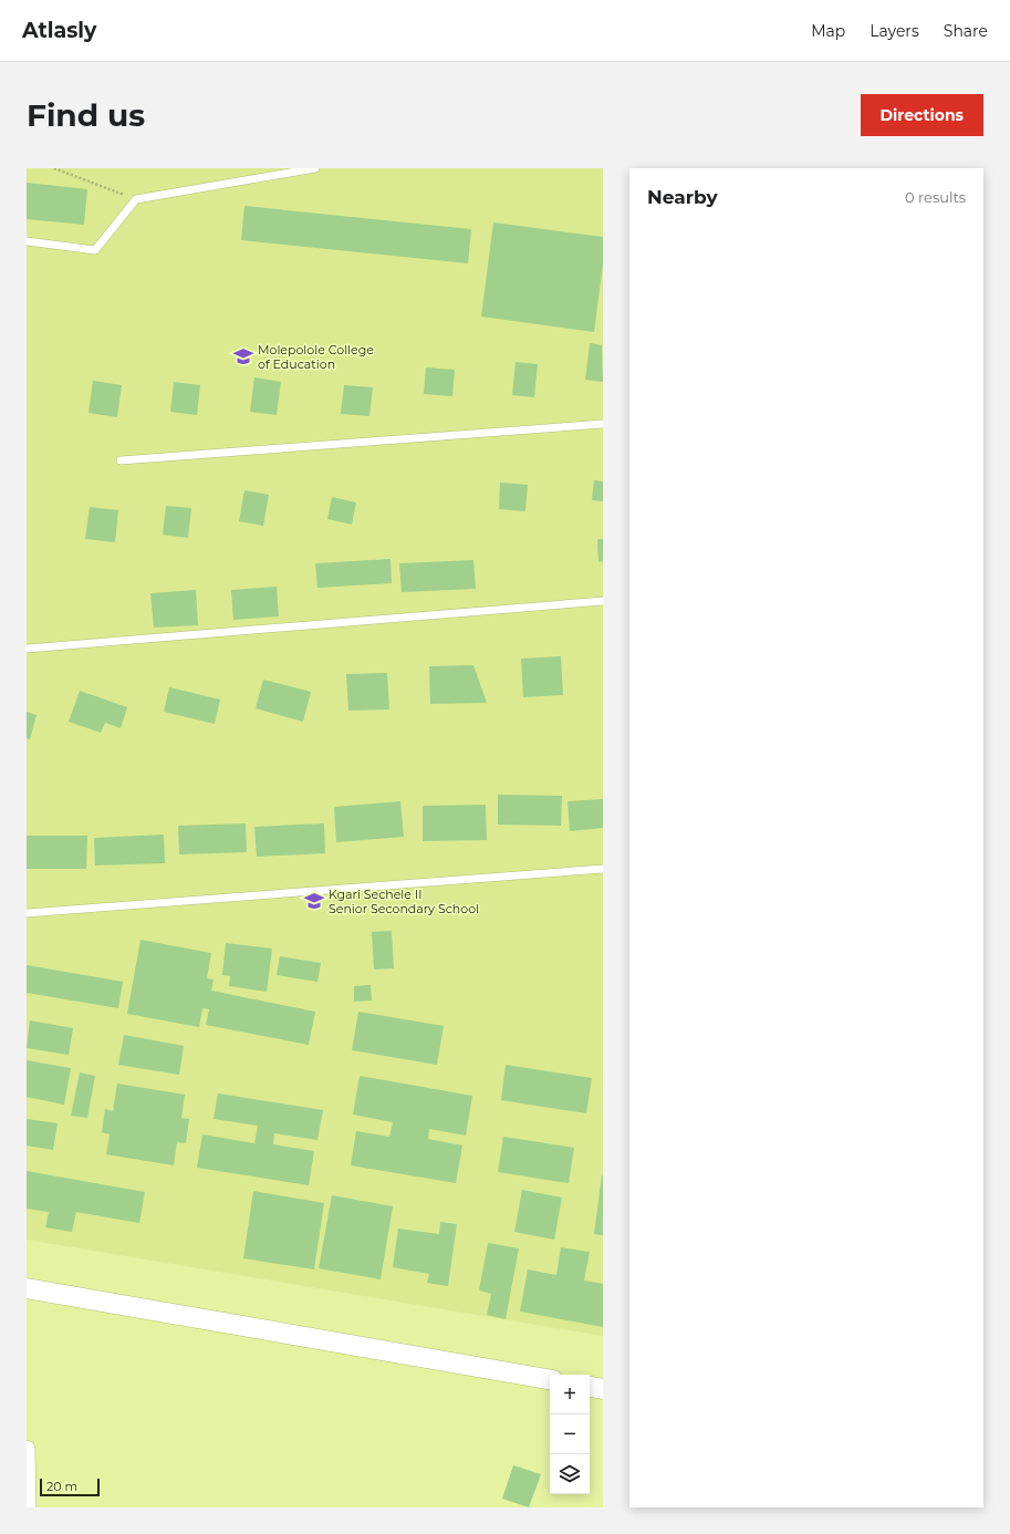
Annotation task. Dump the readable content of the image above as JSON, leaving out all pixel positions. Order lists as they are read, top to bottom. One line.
{"places":{"school or university":["Molepolole College of Education","Kgari Sechele II Senior Secondary School"]},"scale_bar":"20 m","page":{"header":"Atlasly","nav":["Map","Layers","Share"],"buttons":"Directions","title":"Find us","heading":["Nearby","0 results"],"map_buttons":["+","−"],"scale":"20 m"}}
